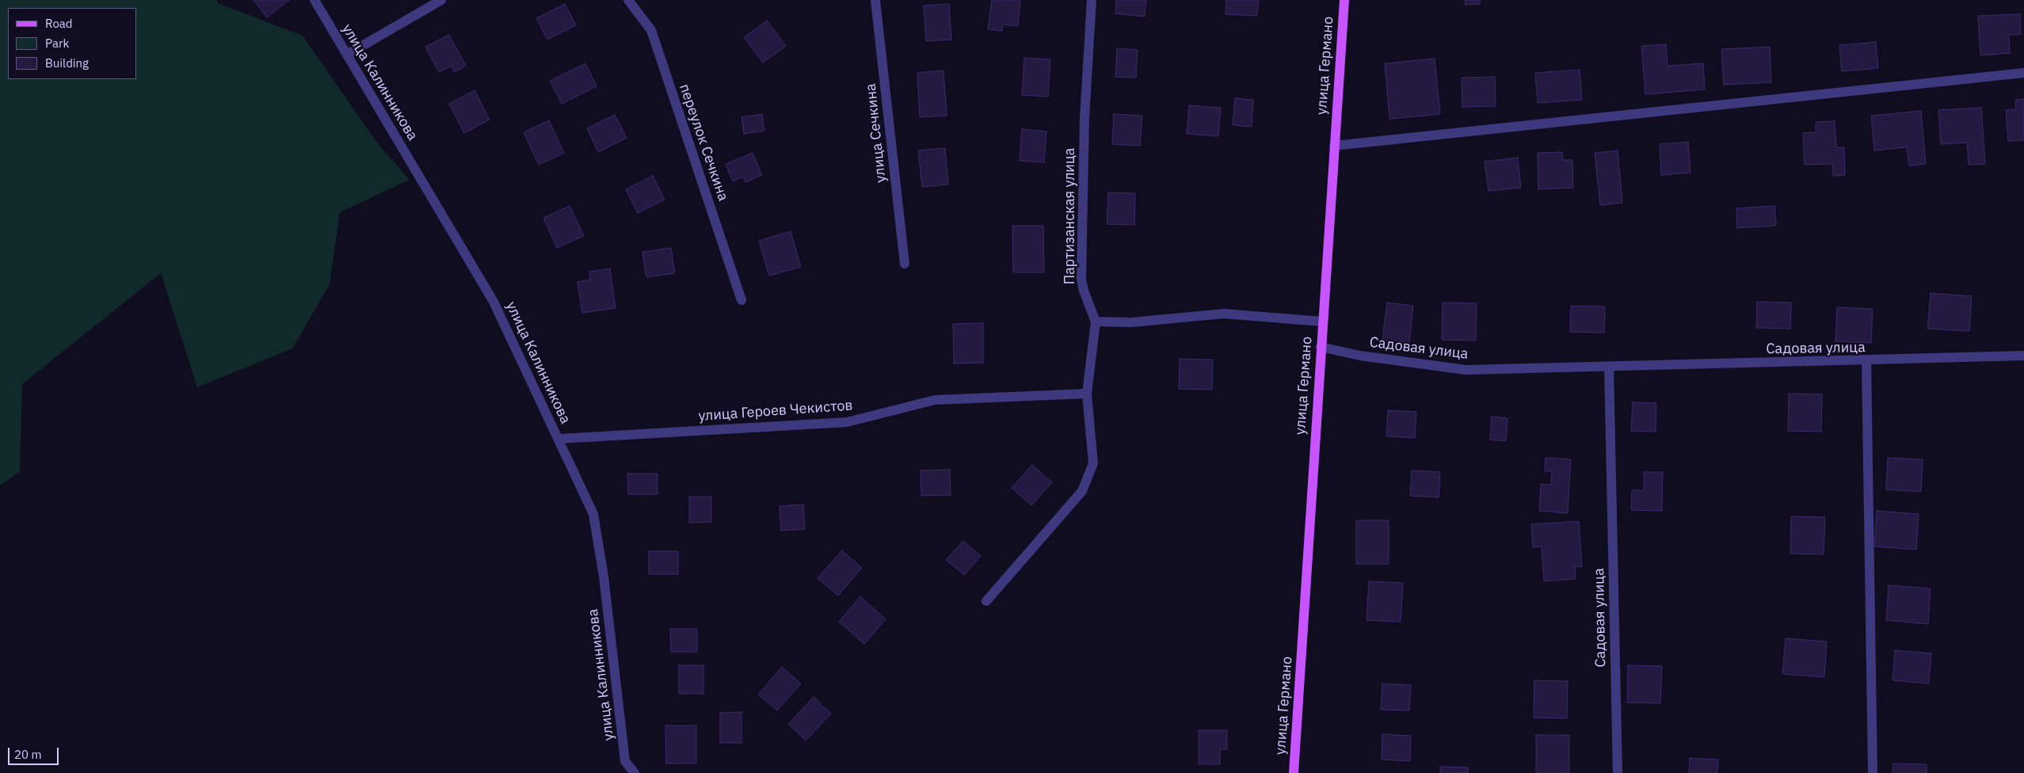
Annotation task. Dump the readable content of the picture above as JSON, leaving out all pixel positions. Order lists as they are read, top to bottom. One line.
{"streets":{"main road":["улица Германо"],"street":["улица Калинникова","улица Сечкина","переулок Сечкина","Партизанская улица","Садовая улица","улица Героев Чекистов"]},"crossings":[["улица Германо","Садовая улица"],["улица Калинникова","улица Героев Чекистов"]],"legend":["Road","Park","Building"],"scale_bar":"20 m"}
